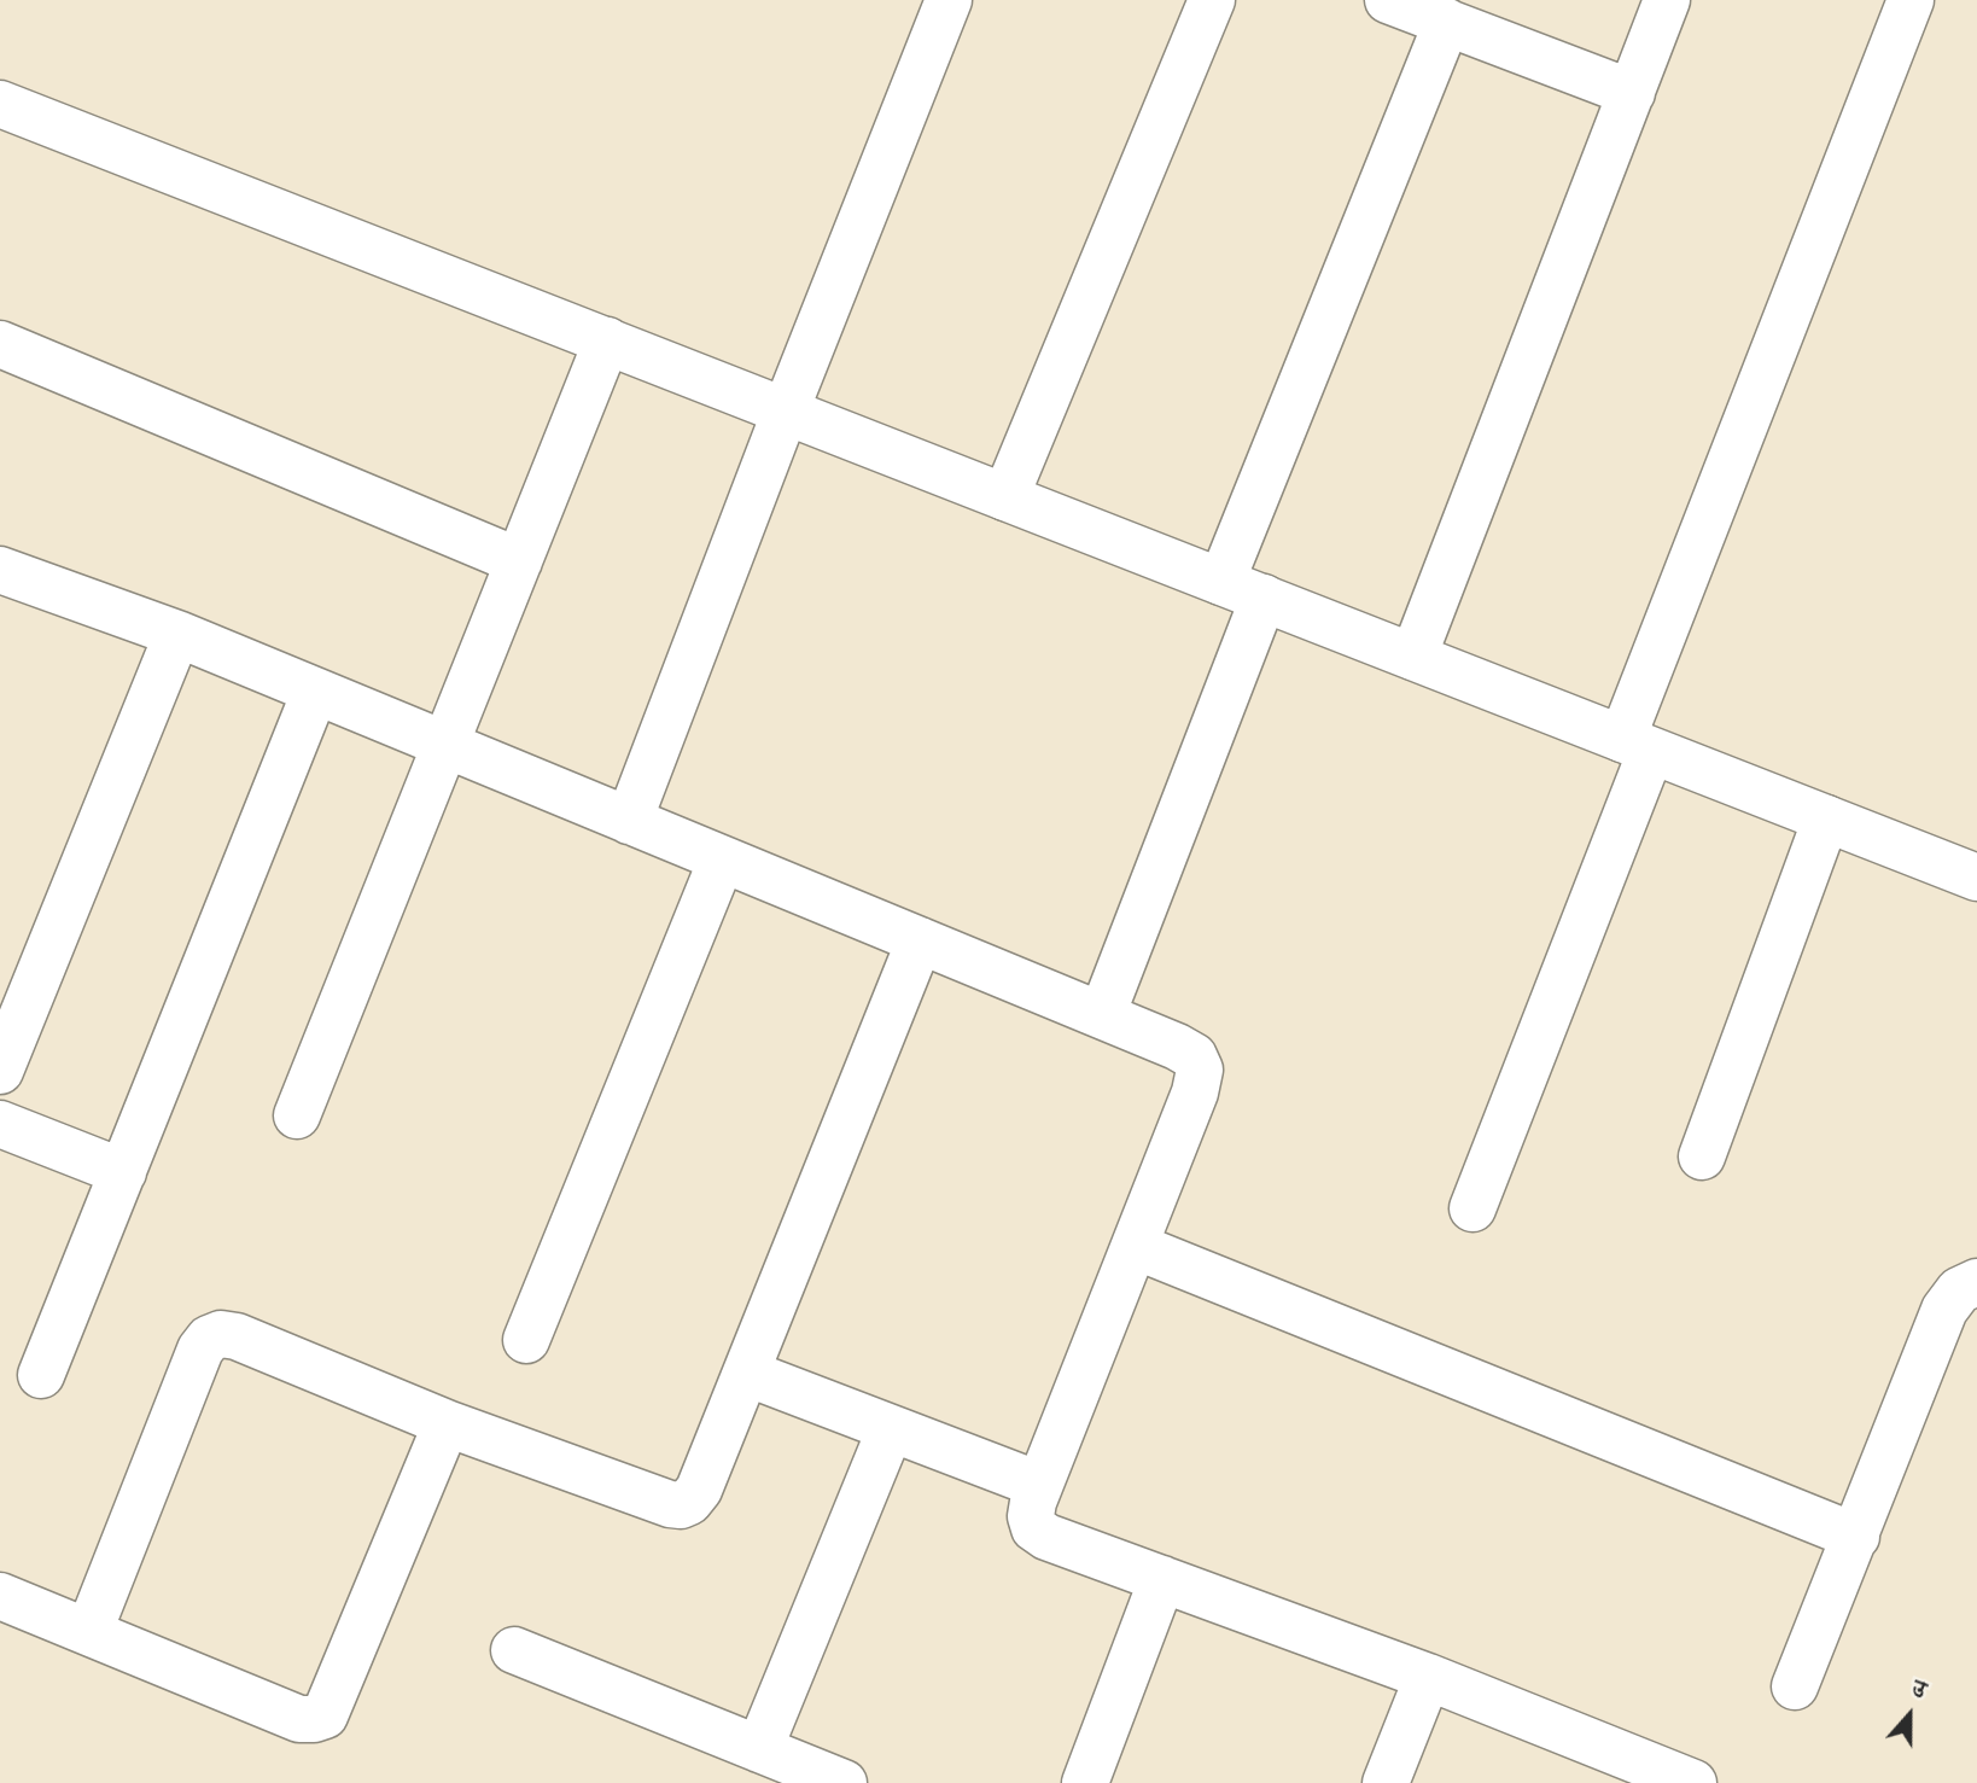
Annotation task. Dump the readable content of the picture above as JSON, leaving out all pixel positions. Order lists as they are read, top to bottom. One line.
{"north":"top"}
